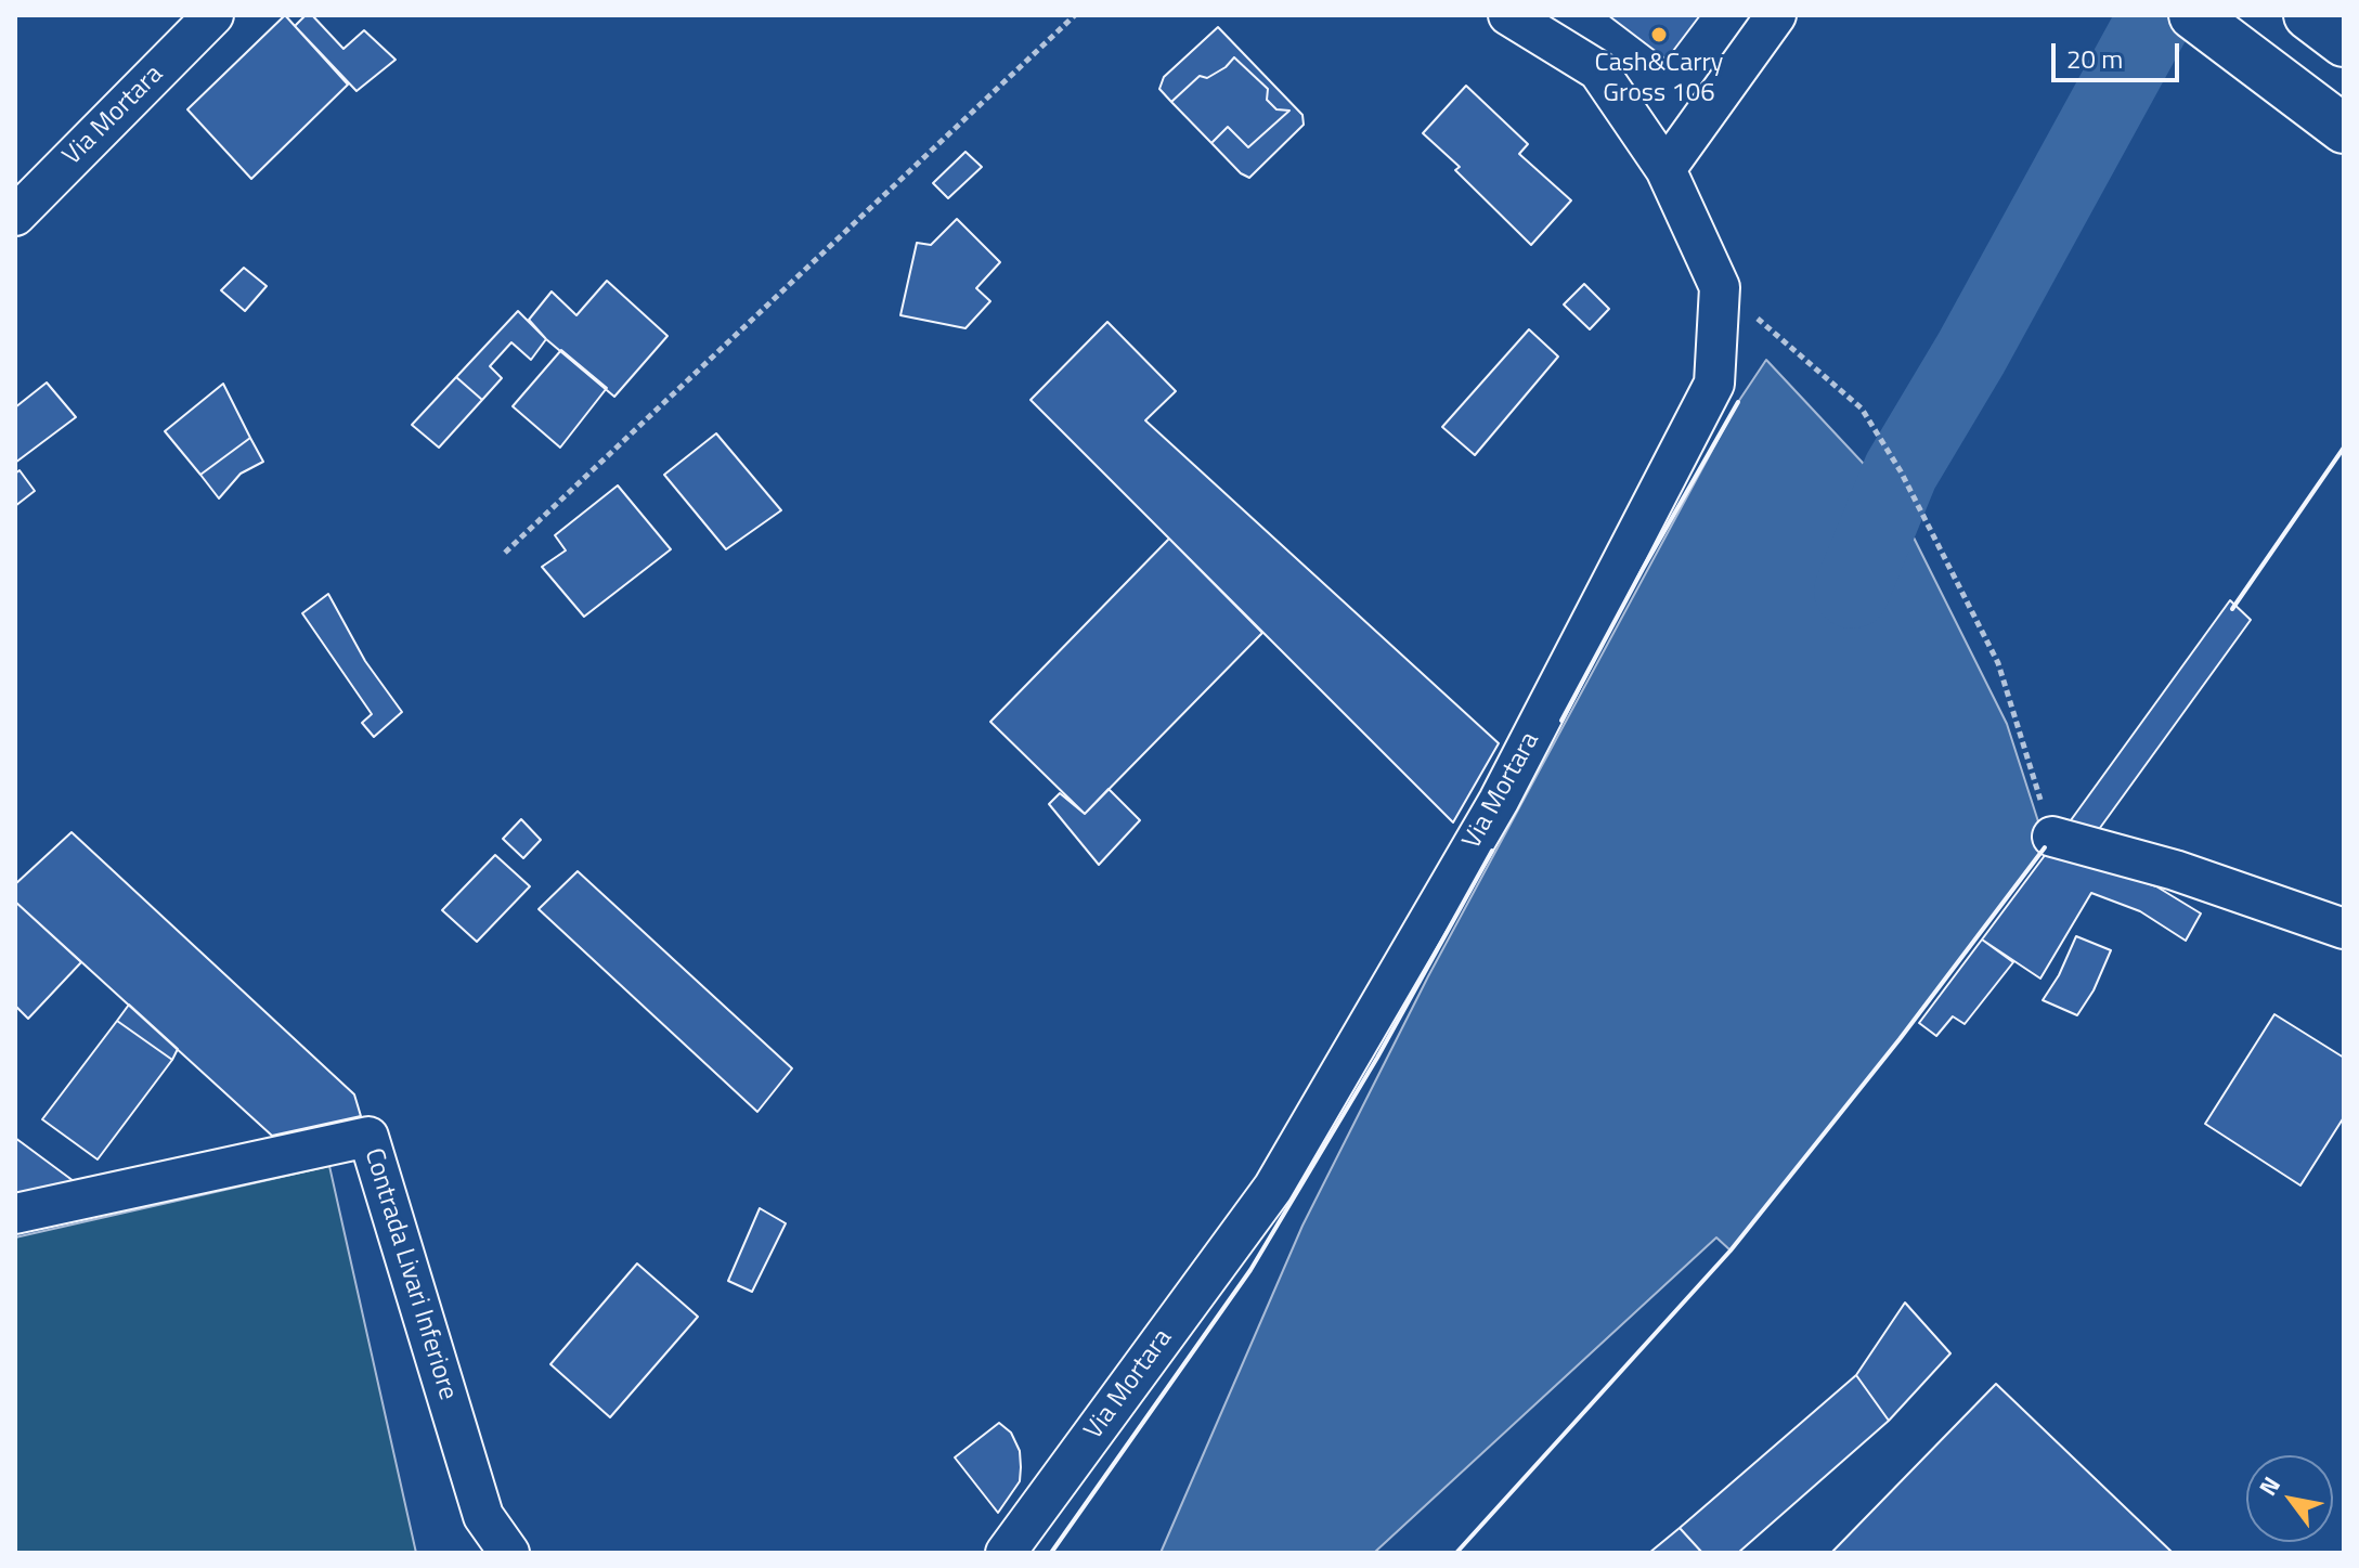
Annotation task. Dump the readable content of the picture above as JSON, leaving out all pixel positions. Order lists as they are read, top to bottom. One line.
{"streets":{"street":["Via Mortara","Contrada Livari Inferiore"]},"places":["Cash&Carry Gross 106"],"scale_bar":"20 m","north":"top left"}
